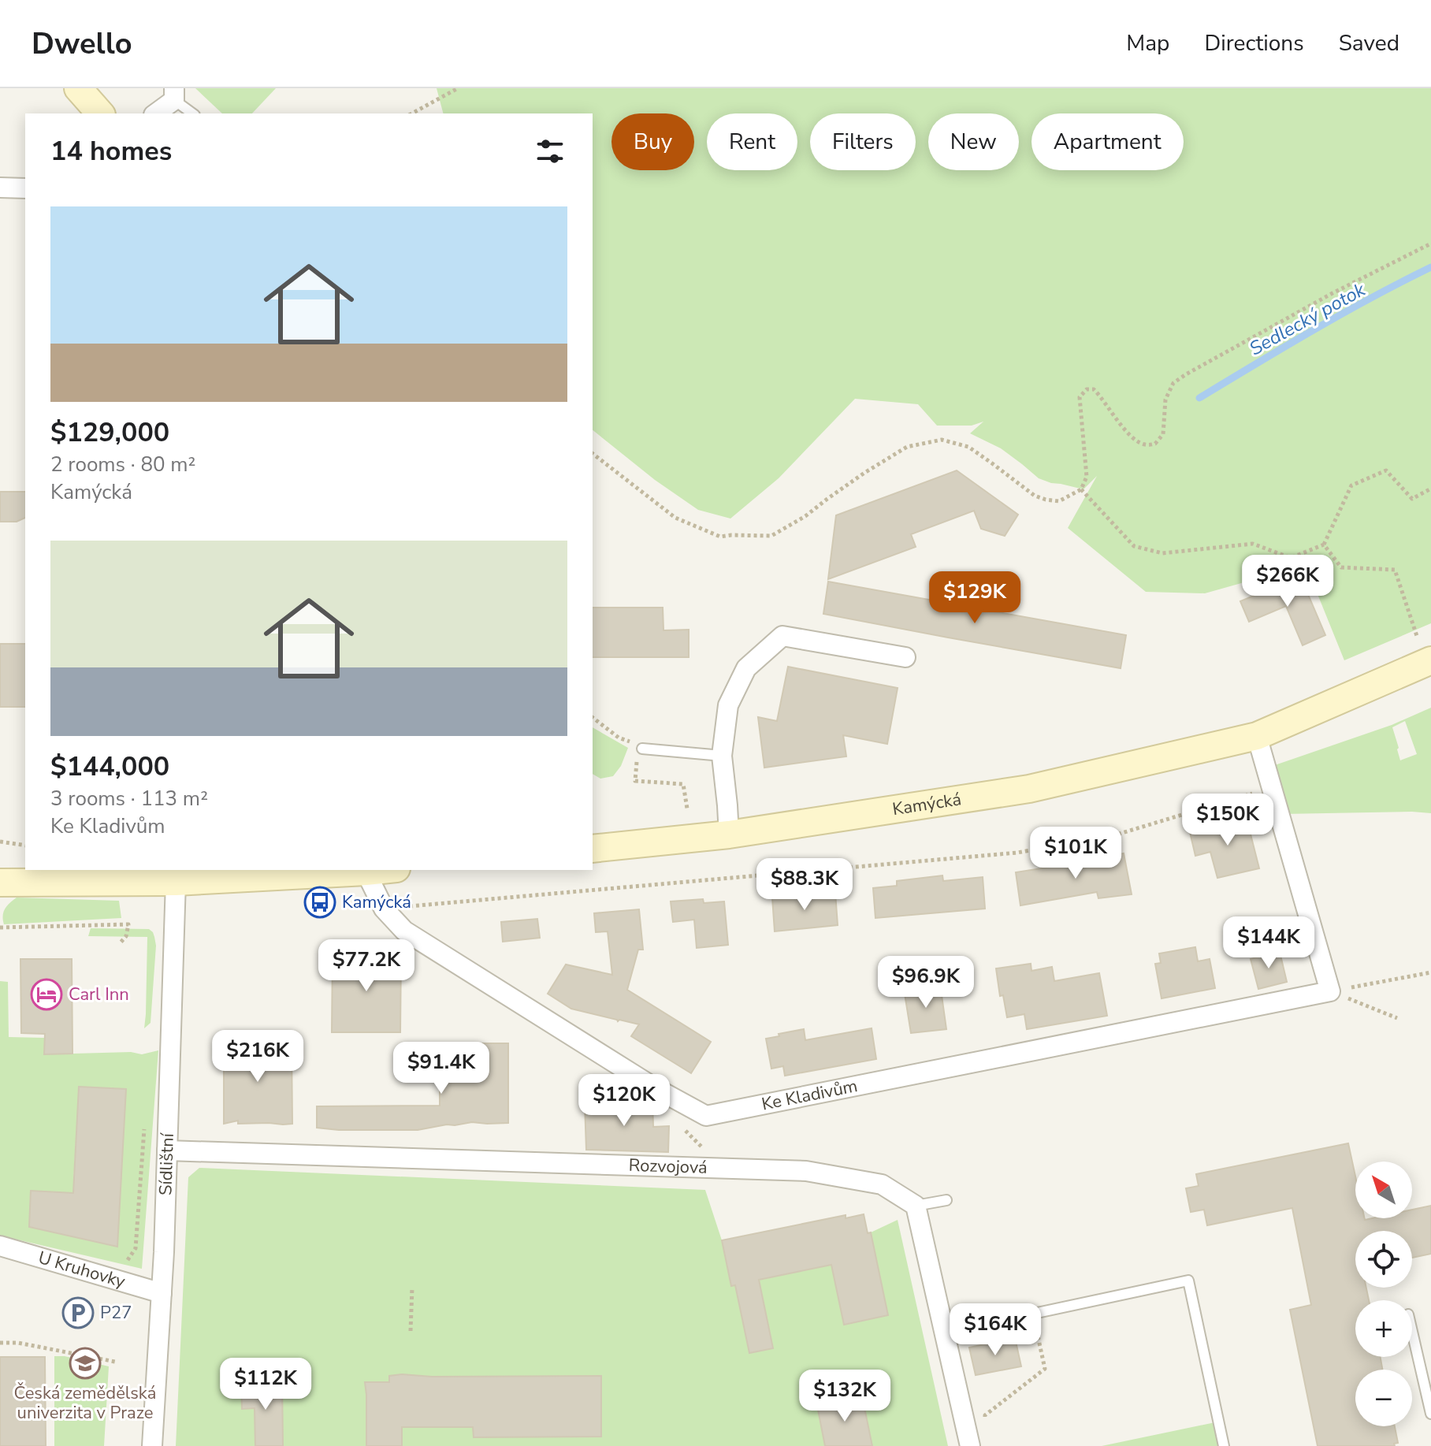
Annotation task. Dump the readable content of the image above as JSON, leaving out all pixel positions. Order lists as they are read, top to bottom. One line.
{"streets":{"main road":["Kamýcká"],"street":["Ke Kladivům","Sídlištní","Rozvojová","U Kruhovky"]},"crossings":[["Sídlištní","Rozvojová"],["Sídlištní","U Kruhovky"]],"water":["Sedlecký potok"],"places":{"bus stop":["Kamýcká"],"hotel":["Carl Inn"],"parking":["P27"],"school or university":["Česká zemědělská univerzita v Praze"]},"north":"top left","page":{"header":"Dwello","nav":["Map","Directions","Saved"],"chip":["Buy","Rent","Filters","New","Apartment"],"heading":"14 homes","list":[{"name":"$129,000","note":"2 rooms · 80 m² · Kamýcká"},{"name":"$144,000","note":"3 rooms · 113 m² · Ke Kladivům"}],"price":["$266K","$129K","$150K","$101K","$88.3K","$144K","$77.2K","$96.9K","$216K","$91.4K","$120K","$164K","$112K","$132K"],"map_buttons":["+","−"]}}
